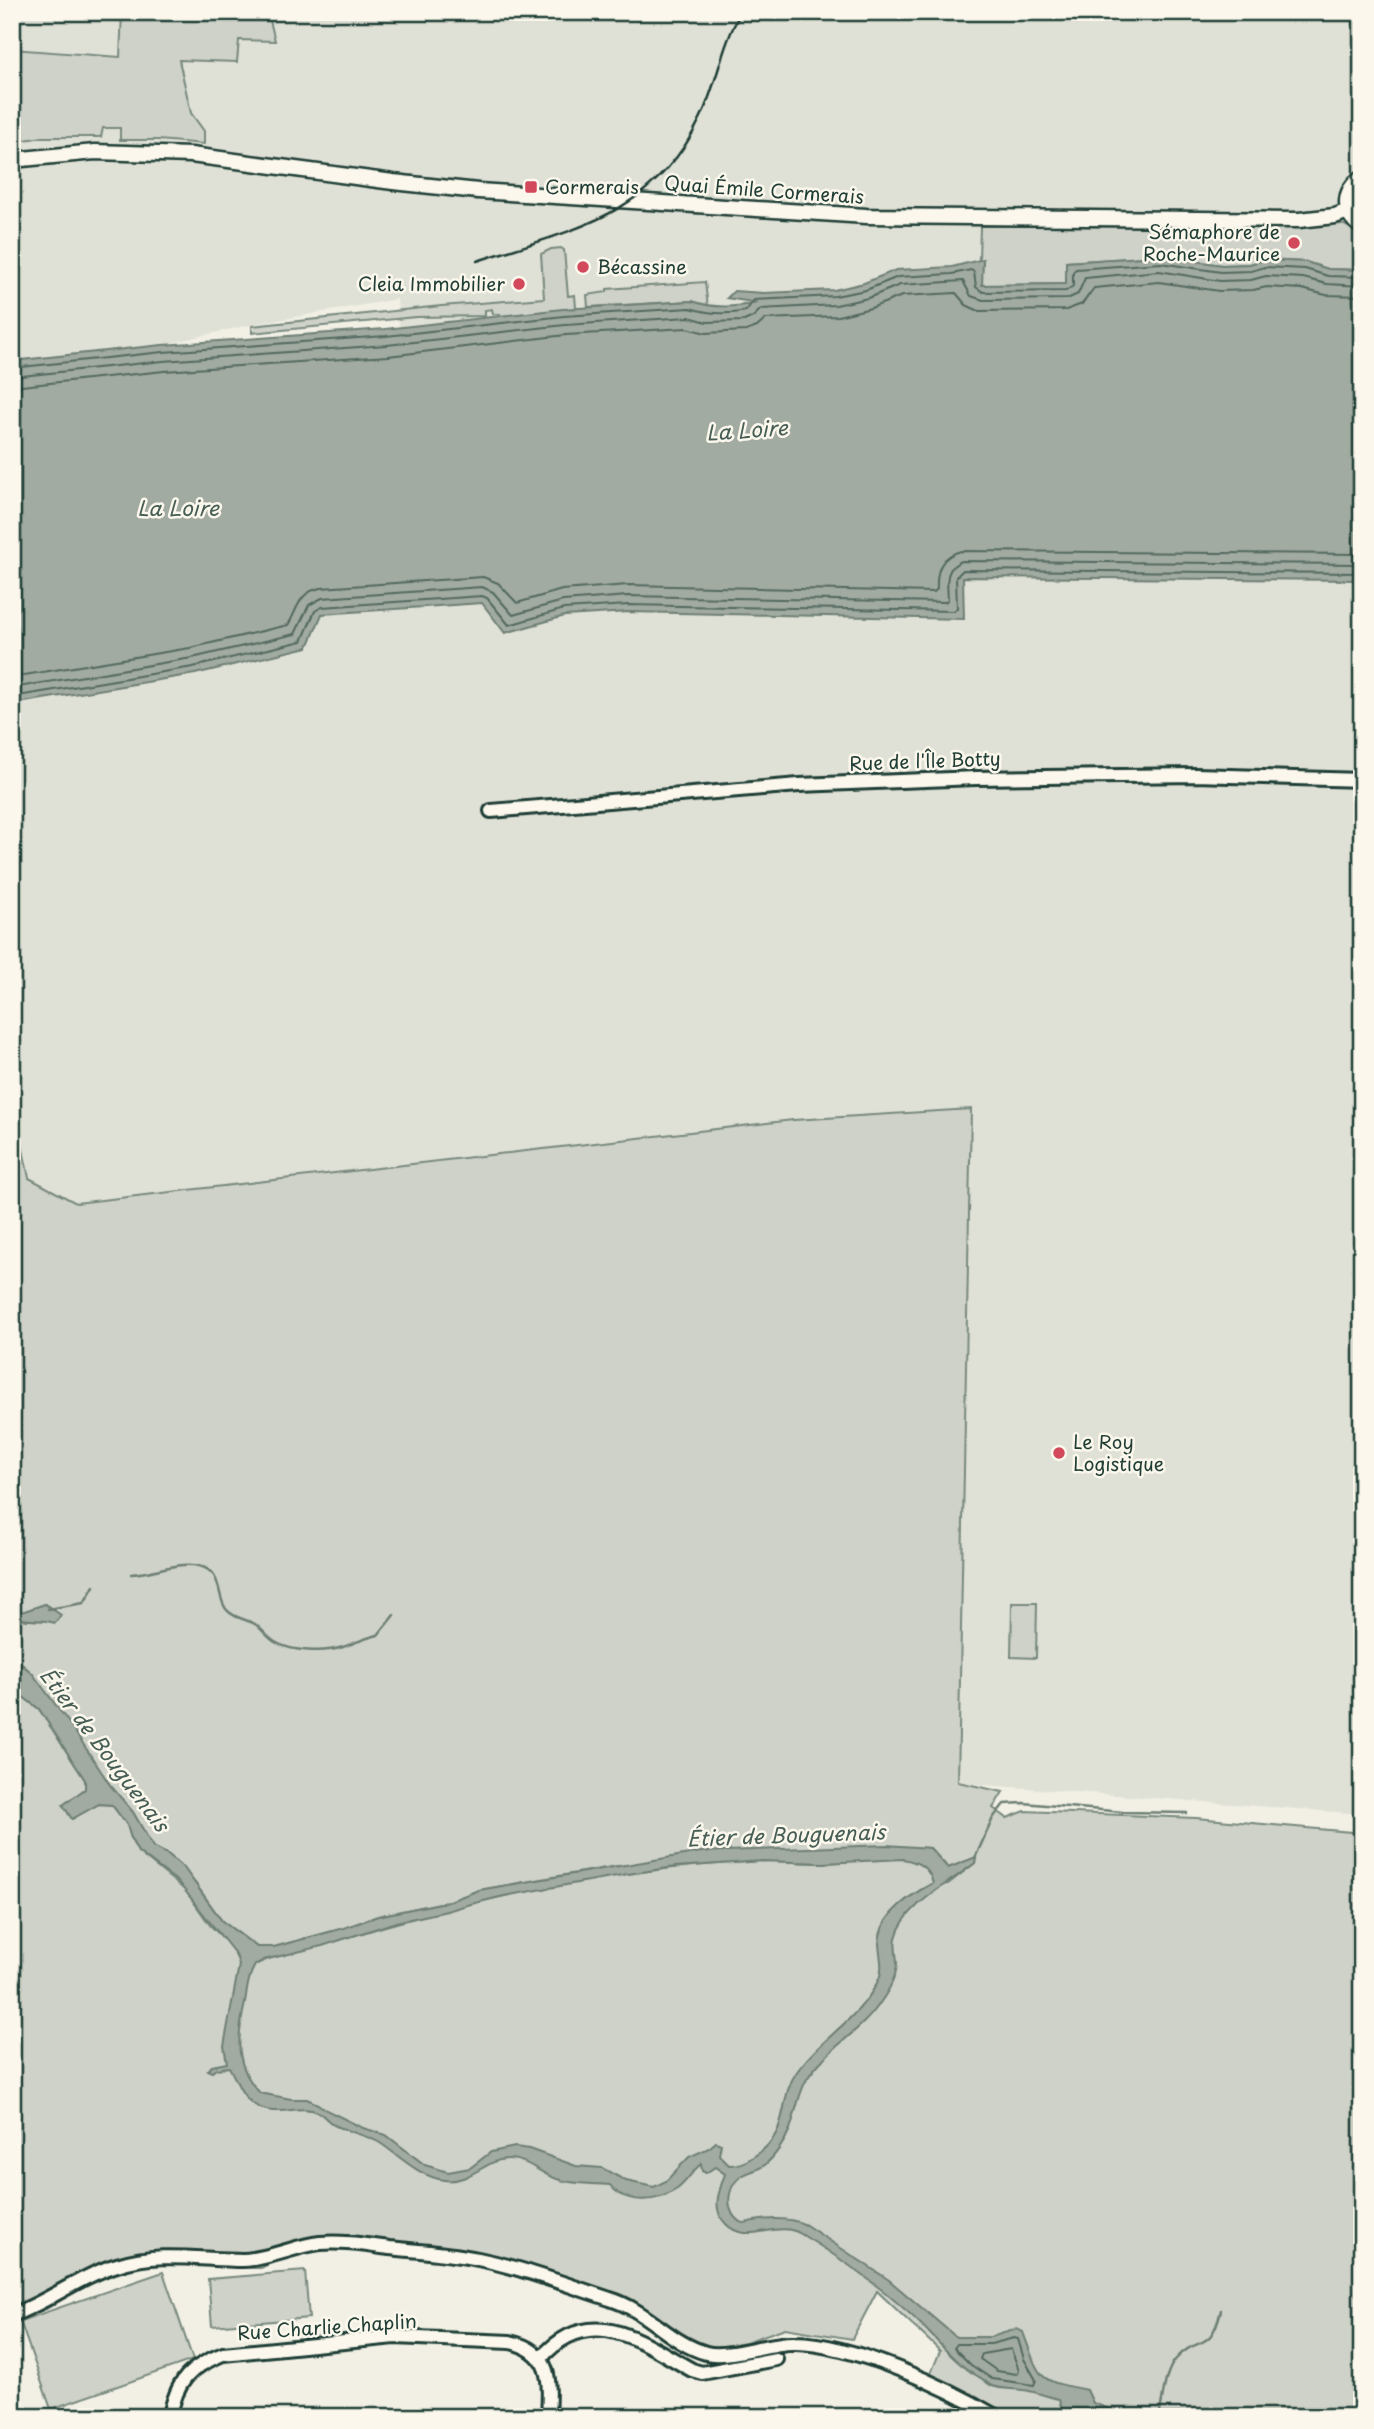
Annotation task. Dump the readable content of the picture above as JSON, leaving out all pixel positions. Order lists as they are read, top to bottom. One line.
{"streets":{"main road":["Quai Émile Cormerais"],"street":["Rue de l'Île Botty","Rue Charlie Chaplin"]},"water":["La Loire","Étier de Bouguenais"],"places":{"transit":["Cormerais"],"other":["Sémaphore de Roche-Maurice","Bécassine","Cleia Immobilier","Le Roy Logistique"]}}
